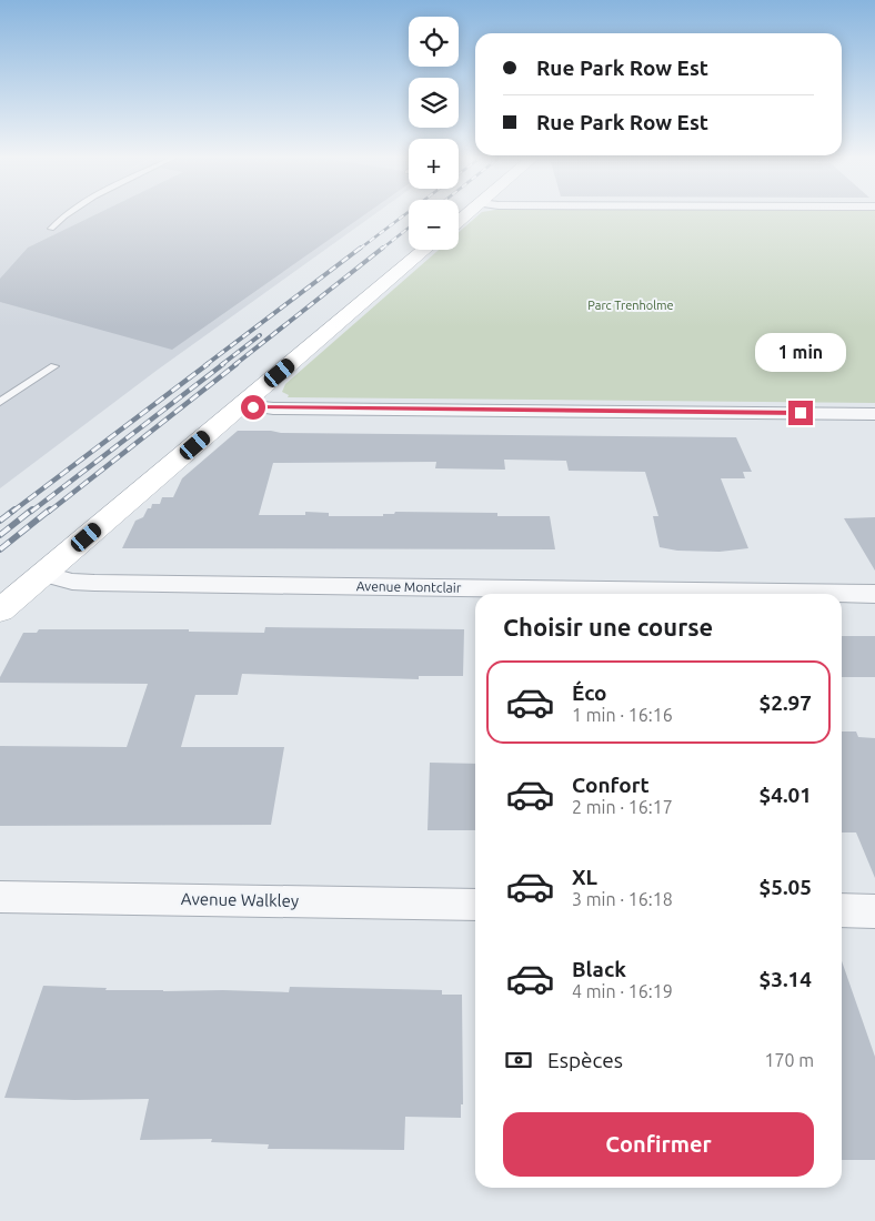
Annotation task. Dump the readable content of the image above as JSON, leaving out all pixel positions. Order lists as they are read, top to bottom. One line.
{"streets":{"street":["Avenue Montclair","Avenue Walkley"]},"parks":["Parc Trenholme"],"page":{"map_buttons":["+","−"],"banner":["Rue Park Row Est","Rue Park Row Est"],"bubble":"1 min","heading":"Choisir une course","list":[{"name":"Éco","note":"1 min · 16:16","value":"$2.97"},{"name":"Confort","note":"2 min · 16:17","value":"$4.01"},{"name":"XL","note":"3 min · 16:18","value":"$5.05"},{"name":"Black","note":"4 min · 16:19","value":"$3.14"}],"pay":["Espèces","170 m"],"buttons":"Confirmer"}}
